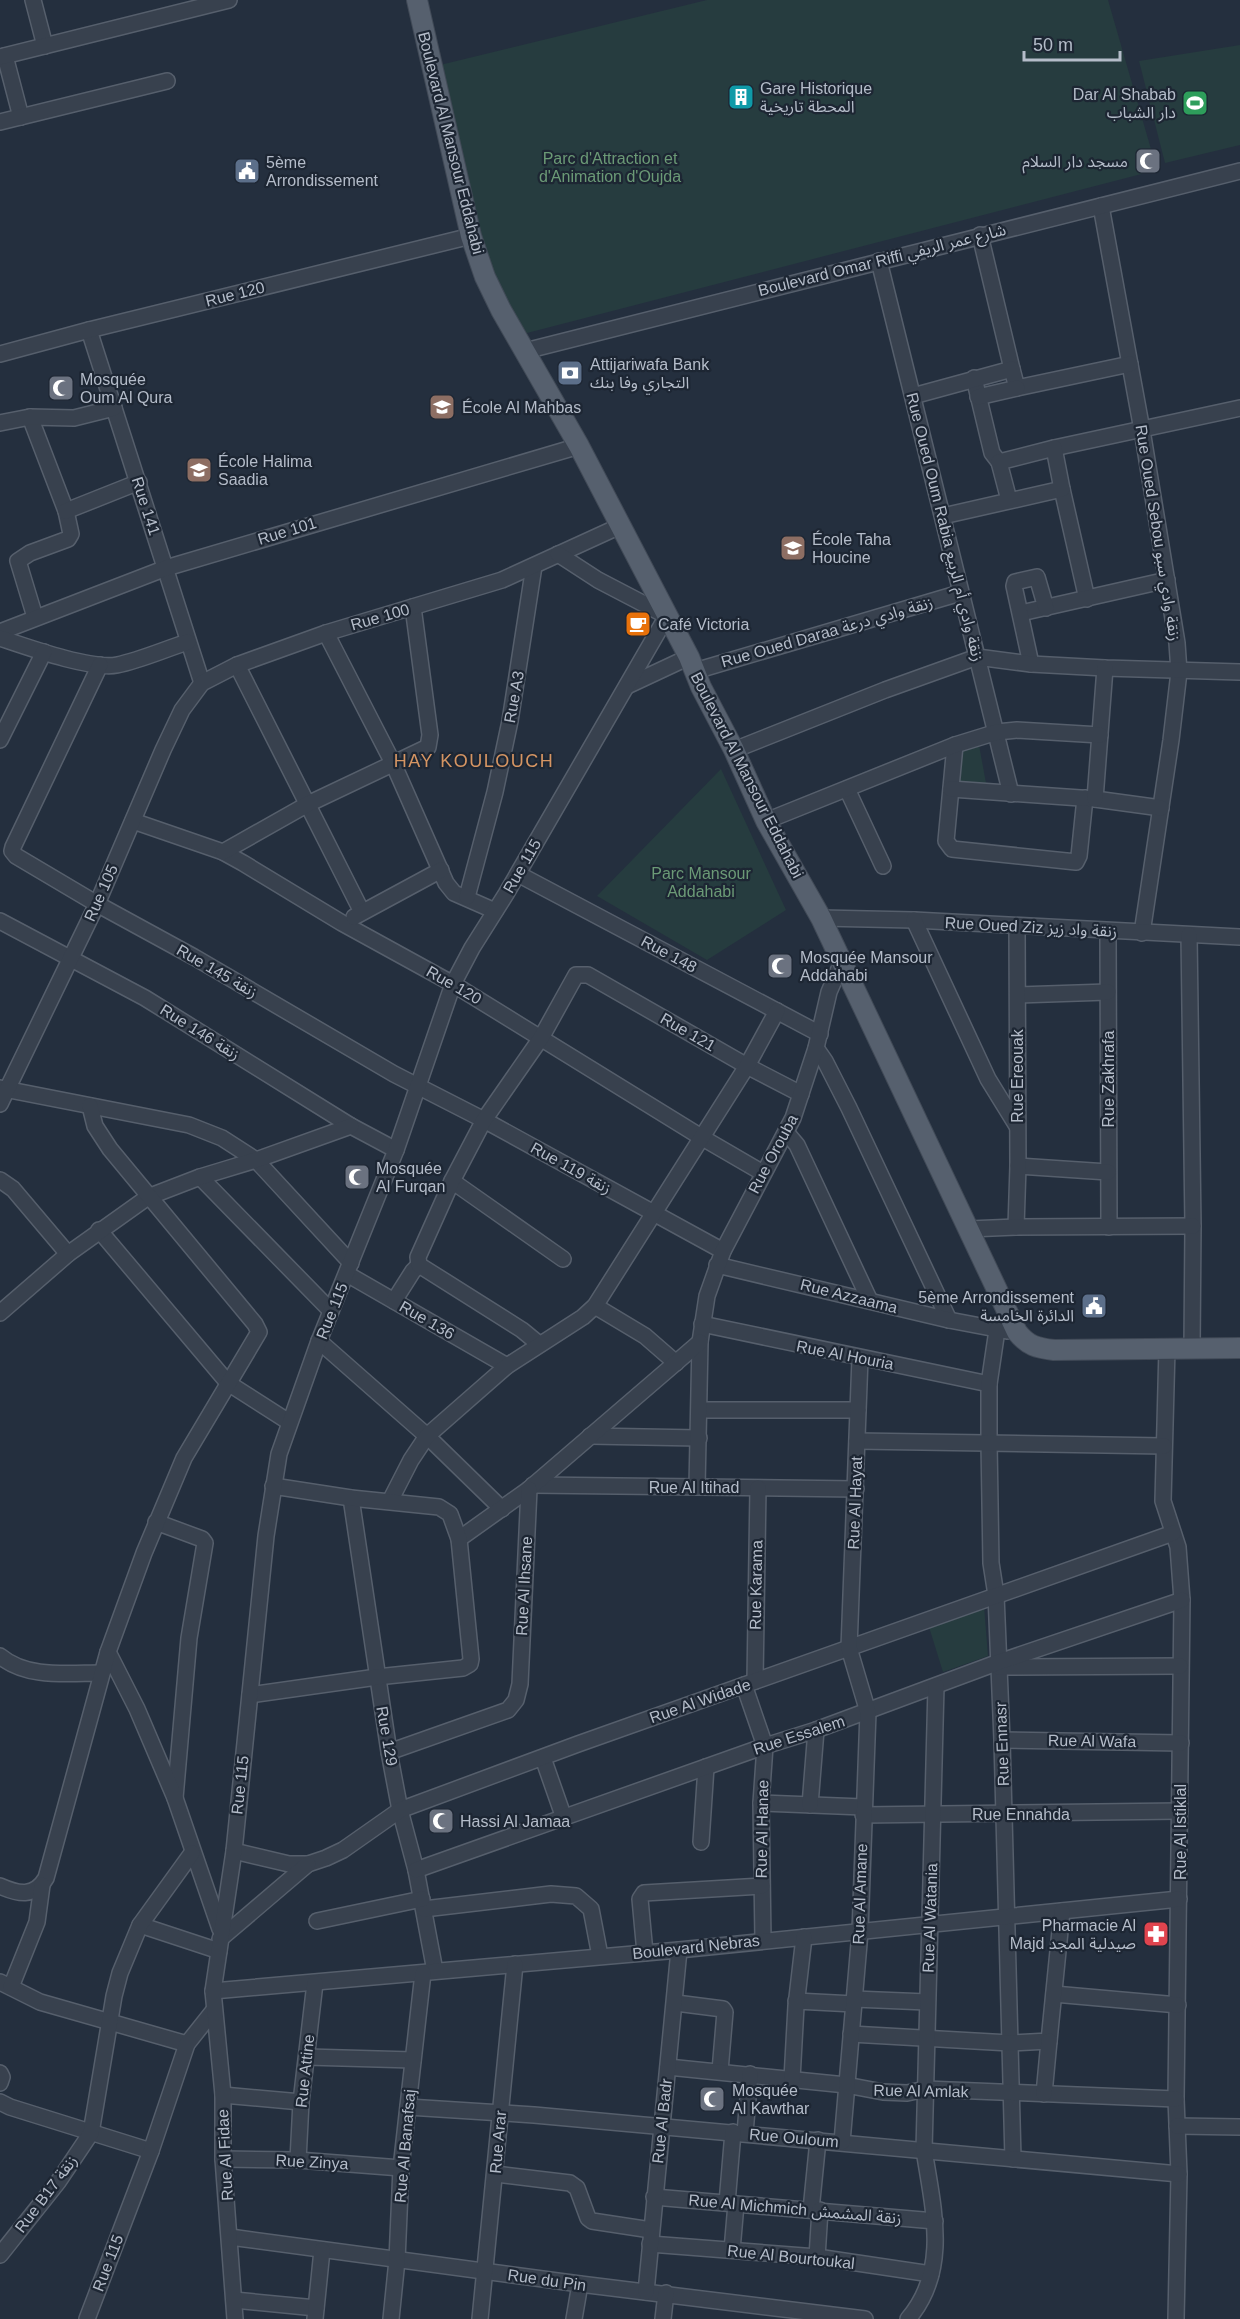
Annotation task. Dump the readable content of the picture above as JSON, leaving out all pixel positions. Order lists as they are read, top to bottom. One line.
{"streets":{"main road":["Boulevard Al Mansour Eddahabi"],"street":["Boulevard Omar Riffi شارع عمر الريفي","Rue 120","Rue 141","Rue Oued Oum Rabia زنقة وادي أم الربيع","Rue 101","Rue Oued Sebou زنقة وادي سبو","Rue 100","Rue Oued Daraa زنقة وادي درعة","Rue A3","Rue 115","Rue 105","Rue Oued Ziz زنقة واد زيز","Rue 148","Rue 145 زنقة","Rue 146 زنقة","Rue 121","Rue Ereouak","Rue Zakhrafa","Rue Orouba","Rue 119 زنقة","Rue Azzaama","Rue 136","Rue Al Houria","Rue Al Itihad","Rue Al Hayat","Rue Karama","Rue Al Ihsane","Rue Al Widade","Rue Essalem","Rue 129","Rue Al Wafa","Rue Ennasr","Rue Ennahda","Rue Al Hanae","Rue Al Istiklal","Rue Al Amane","Rue Al Watania","Boulevard Nebras","Rue Attine","Rue Al Amlak","Rue Al Badr","Rue Ouloum","Rue Arar","Rue Al Banafsaj","Rue Al Fidae","Rue Zinya","Rue B17 زنقة","Rue Al Michmich زنقة المشمش","Rue Al Bourtoukal","Rue du Pin"]},"crossings":[["Boulevard Al Mansour Eddahabi","Boulevard Omar Riffi شارع عمر الريفي"],["Boulevard Al Mansour Eddahabi","Rue 120"],["Boulevard Al Mansour Eddahabi","Rue 101"],["Boulevard Al Mansour Eddahabi","Rue 100"],["Boulevard Al Mansour Eddahabi","Rue Oued Daraa زنقة وادي درعة"],["Boulevard Al Mansour Eddahabi","Rue 115"],["Boulevard Al Mansour Eddahabi","Rue Oued Ziz زنقة واد زيز"],["Boulevard Al Mansour Eddahabi","Rue Orouba"],["Boulevard Al Mansour Eddahabi","Rue Azzaama"],["Boulevard Omar Riffi شارع عمر الريفي","Rue Oued Oum Rabia زنقة وادي أم الربيع"],["Boulevard Omar Riffi شارع عمر الريفي","Rue Oued Sebou زنقة وادي سبو"],["Rue 120","Rue 141"],["Rue 120","Rue 115"],["Rue 120","Rue 105"],["Rue 120","Rue 121"],["Rue 120","Rue Orouba"],["Rue 141","Rue 101"],["Rue 141","Rue 100"],["Rue 141","Rue 105"],["Rue Oued Oum Rabia زنقة وادي أم الربيع","Rue Oued Daraa زنقة وادي درعة"],["Rue Oued Sebou زنقة وادي سبو","Rue Oued Ziz زنقة واد زيز"],["Rue 100","Rue A3"],["Rue 100","Rue 105"],["Rue 115","Rue 148"],["Rue 115","Rue 145 زنقة"],["Rue 115","Rue 146 زنقة"],["Rue 115","Rue 119 زنقة"],["Rue 115","Rue 136"],["Rue 115","Rue Al Widade"],["Rue 115","Boulevard Nebras"],["Rue 115","Rue Al Fidae"],["Rue 105","Rue 145 زنقة"],["Rue 105","Rue 146 زنقة"],["Rue 105","Rue 136"],["Rue Oued Ziz زنقة واد زيز","Rue Ereouak"],["Rue Oued Ziz زنقة واد زيز","Rue Zakhrafa"],["Rue 148","Rue Orouba"],["Rue 145 زنقة","Rue 119 زنقة"],["Rue 121","Rue Orouba"],["Rue Orouba","Rue 119 زنقة"],["Rue Orouba","Rue Azzaama"],["Rue Orouba","Rue Al Houria"],["Rue Orouba","Rue Al Itihad"],["Rue 119 زنقة","Rue Azzaama"],["Rue Azzaama","Rue Ennasr"],["Rue Al Houria","Rue Al Hayat"],["Rue Al Houria","Rue Ennasr"],["Rue Al Itihad","Rue Al Hayat"],["Rue Al Itihad","Rue Karama"],["Rue Al Itihad","Rue Al Ihsane"],["Rue Al Hayat","Rue Al Widade"],["Rue Al Hayat","Rue Al Amane"],["Rue Karama","Rue Al Widade"],["Rue Karama","Rue Al Hanae"],["Rue Al Ihsane","Rue 129"],["Rue Al Widade","Rue 129"],["Rue Al Widade","Rue Ennasr"],["Rue Al Widade","Rue Al Hanae"],["Rue Al Widade","Rue Al Istiklal"],["Rue Al Widade","Rue Al Amane"],["Rue Essalem","Rue 129"],["Rue Essalem","Rue Ennasr"],["Rue Essalem","Rue Al Hanae"],["Rue Essalem","Rue Al Istiklal"],["Rue Essalem","Rue Al Amane"],["Rue Essalem","Rue Al Watania"],["Rue 129","Boulevard Nebras"],["Rue 129","Rue Al Banafsaj"],["Rue Al Wafa","Rue Ennasr"],["Rue Al Wafa","Rue Al Istiklal"],["Rue Ennasr","Rue Ennahda"],["Rue Ennasr","Boulevard Nebras"],["Rue Ennasr","Rue Al Amlak"],["Rue Ennasr","Rue Ouloum"],["Rue Ennahda","Rue Al Hanae"],["Rue Ennahda","Rue Al Istiklal"],["Rue Ennahda","Rue Al Amane"],["Rue Ennahda","Rue Al Watania"],["Rue Al Hanae","Boulevard Nebras"],["Rue Al Istiklal","Boulevard Nebras"],["Rue Al Istiklal","Rue Al Amlak"],["Rue Al Istiklal","Rue Ouloum"],["Rue Al Amane","Boulevard Nebras"],["Rue Al Amane","Rue Al Amlak"],["Rue Al Amane","Rue Ouloum"],["Rue Al Watania","Boulevard Nebras"],["Rue Al Watania","Rue Al Amlak"],["Rue Al Watania","Rue Ouloum"],["Rue Al Watania","Rue Al Michmich زنقة المشمش"],["Rue Al Watania","Rue Al Bourtoukal"],["Boulevard Nebras","Rue Attine"],["Boulevard Nebras","Rue Al Badr"],["Boulevard Nebras","Rue Arar"],["Boulevard Nebras","Rue Al Banafsaj"],["Boulevard Nebras","Rue Al Fidae"],["Rue Attine","Rue Zinya"],["Rue Al Amlak","Rue Al Badr"],["Rue Al Badr","Rue Ouloum"],["Rue Al Badr","Rue Al Michmich زنقة المشمش"],["Rue Al Badr","Rue Al Bourtoukal"],["Rue Al Badr","Rue du Pin"],["Rue Ouloum","Rue Arar"],["Rue Ouloum","Rue Al Banafsaj"],["Rue Arar","Rue Al Bourtoukal"],["Rue Arar","Rue du Pin"],["Rue Al Banafsaj","Rue Zinya"],["Rue Al Banafsaj","Rue du Pin"],["Rue Al Fidae","Rue Zinya"],["Rue Al Fidae","Rue du Pin"]],"districts":["HAY KOULOUCH"],"parks":["Parc d'Attraction et d'Animation d'Oujda","Parc Mansour Addahabi"],"places":{"building":["Gare Historique المحطة تاريخية"],"sports":["Dar Al Shabab دار الشباب"],"mosque":["مسجد دار السلام","Mosquée Oum Al Qura","Mosquée Mansour Addahabi","Mosquée Al Furqan","Hassi Al Jamaa","Mosquée Al Kawthar"],"public building":["5ème Arrondissement","5ème Arrondissement الدائرة الخامسة"],"bank":["Attijariwafa Bank التجاري وفا بنك"],"school or university":["École Al Mahbas","École Halima Saadia","École Taha Houcine"],"cafe":["Café Victoria"],"pharmacy":["Pharmacie Al Majd صيدلية المجد"]},"scale_bar":"50 m"}
